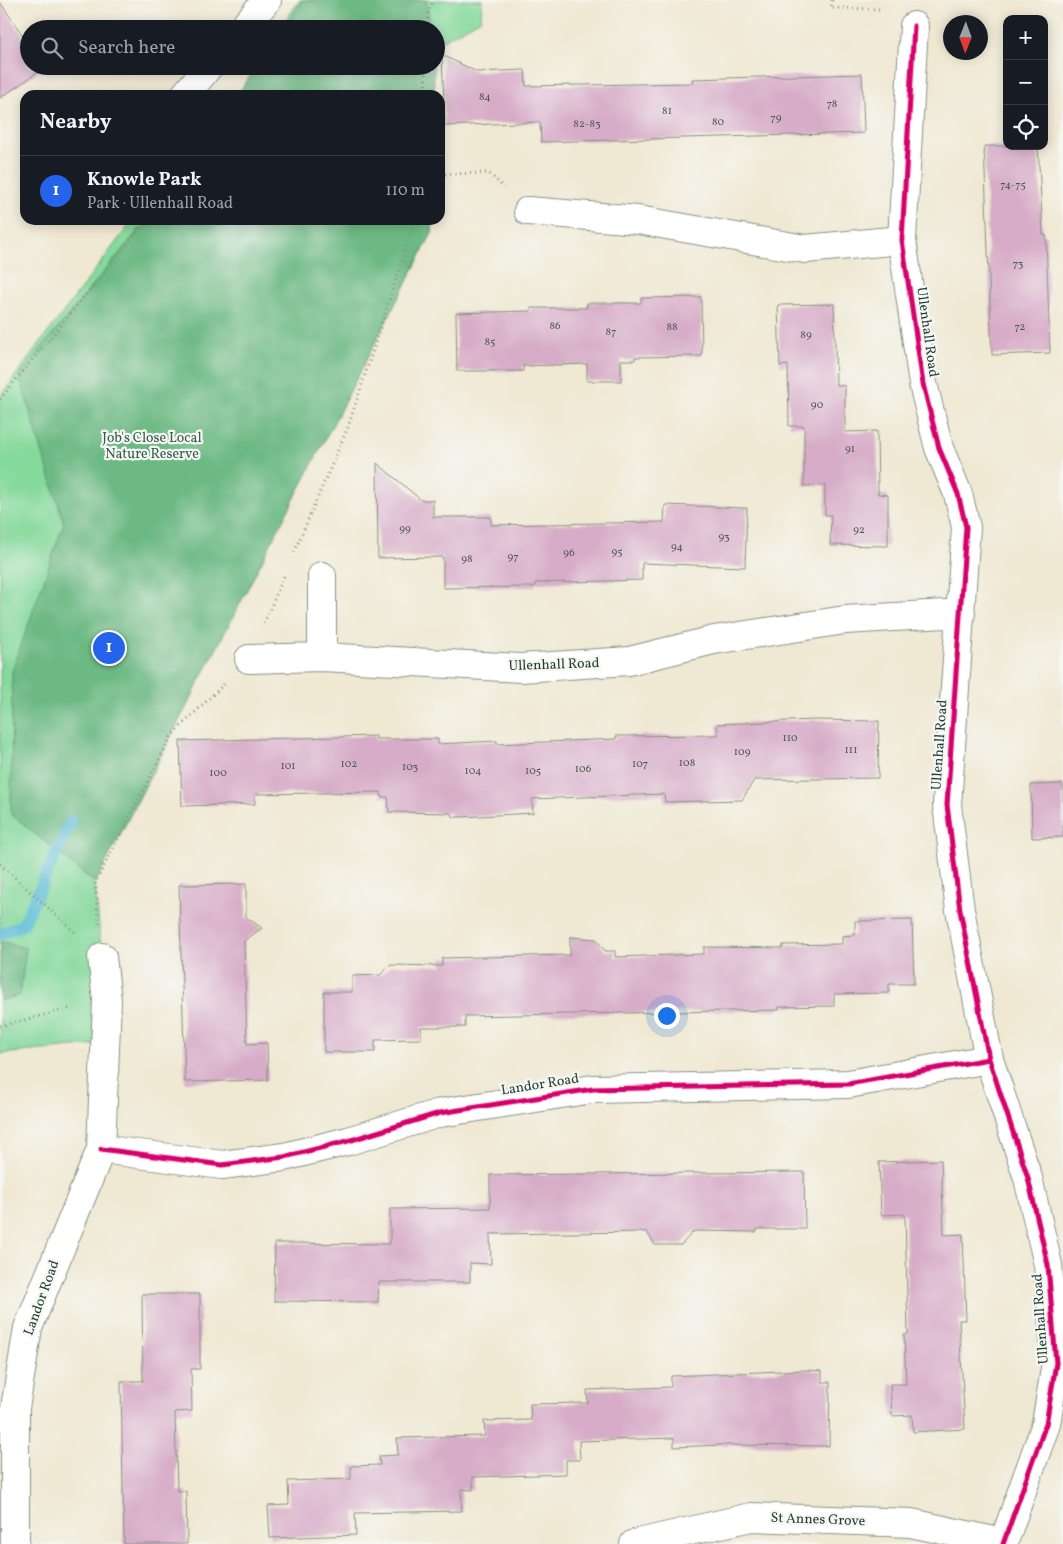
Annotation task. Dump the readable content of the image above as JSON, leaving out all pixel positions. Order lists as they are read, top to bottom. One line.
{"streets":{"street":["Ullenhall Road","Landor Road","St Annes Grove"]},"crossings":[["Ullenhall Road","Landor Road"],["Ullenhall Road","St Annes Grove"]],"parks":["Job's Close Local Nature Reserve"],"house_numbers":["84","78","81","79","80","82-83","74-75","73","86","88","72","87","89","85","90","91","99","92","93","94","95","96","97","98","110","111","109","108","102","107","101","103","106","104","105","100"],"north":"bottom","page":{"map_buttons":["+","−"],"search":"Search here","heading":"Nearby","list":[{"mark":"1","name":"Knowle Park","note":"Park · Ullenhall Road","value":"110 m"}],"pins":"1"}}
